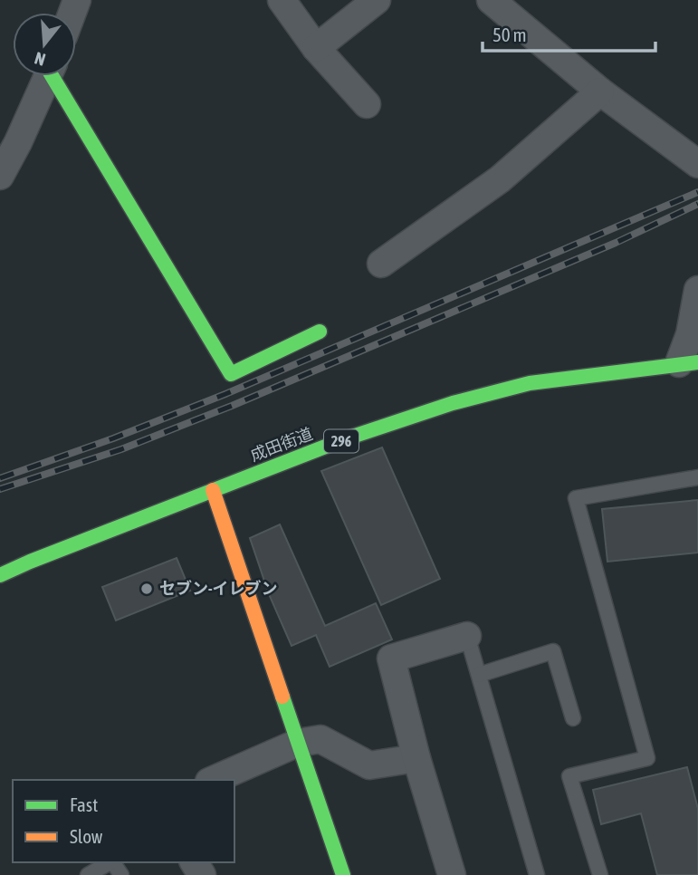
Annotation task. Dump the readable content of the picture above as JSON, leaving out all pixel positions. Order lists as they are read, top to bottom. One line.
{"streets":{"main road":["296","成田街道"]},"places":["セブン-イレブン"],"legend":["Fast","Slow"],"scale_bar":"50 m","north":"bottom"}
